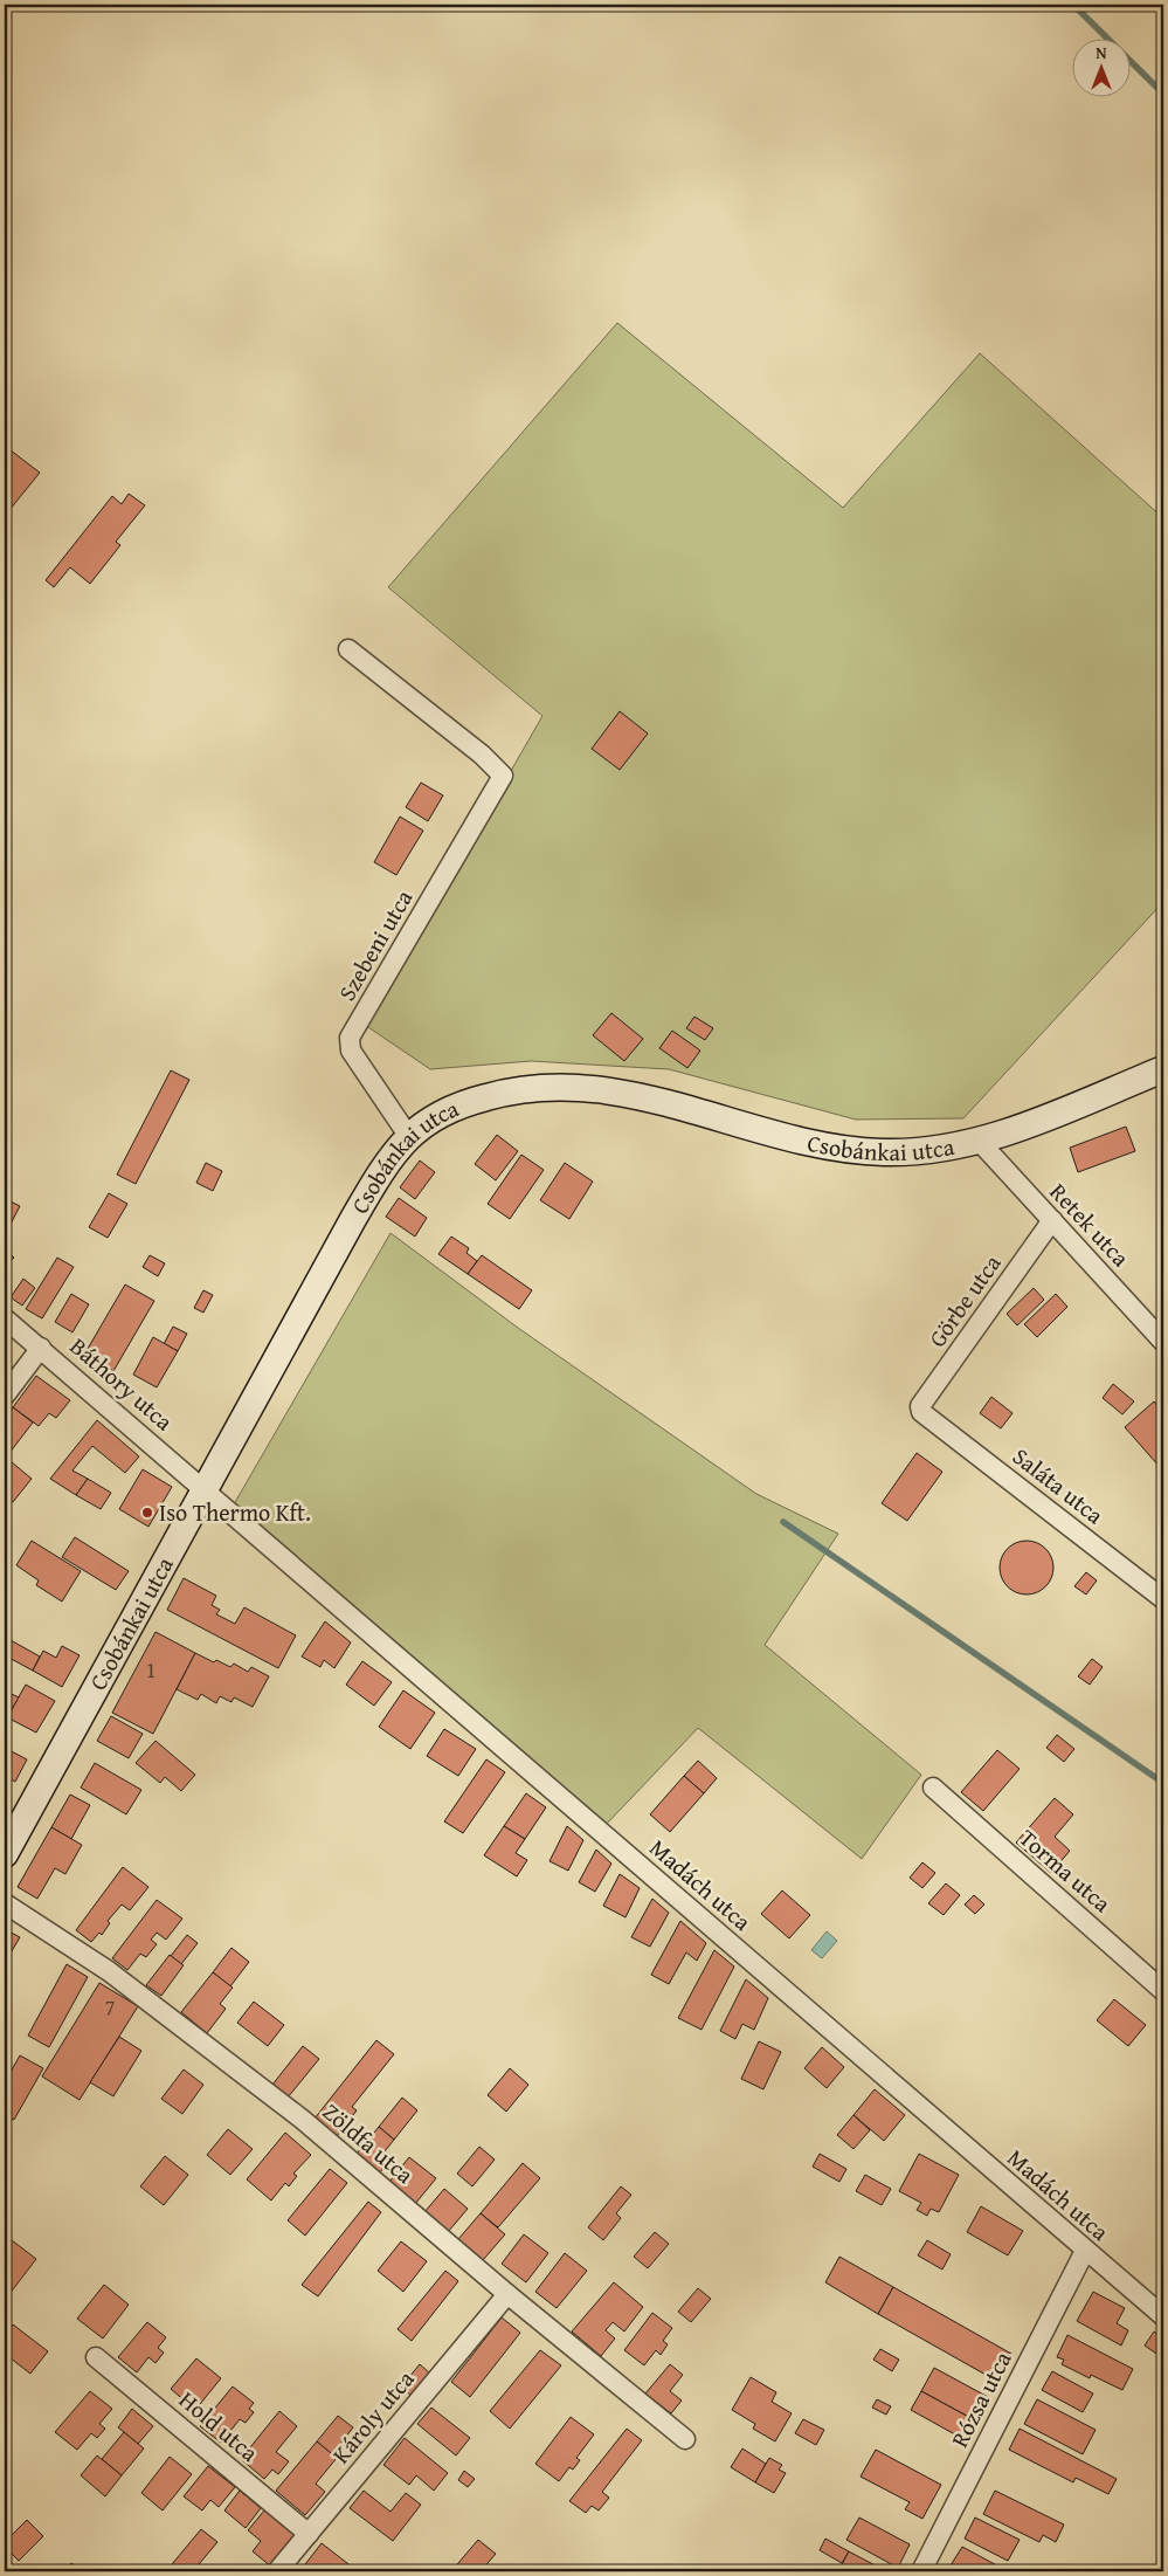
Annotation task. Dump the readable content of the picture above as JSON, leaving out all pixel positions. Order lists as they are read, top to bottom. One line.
{"streets":{"main road":["Csobánkai utca"],"street":["Szebeni utca","Retek utca","Görbe utca","Báthory utca","Saláta utca","Torma utca","Madách utca","Zöldfa utca","Rózsa utca","Károly utca","Hold utca"]},"crossings":[["Szebeni utca","Csobánkai utca"],["Csobánkai utca","Retek utca"],["Csobánkai utca","Báthory utca"],["Csobánkai utca","Madách utca"],["Retek utca","Görbe utca"],["Görbe utca","Saláta utca"],["Báthory utca","Madách utca"],["Madách utca","Rózsa utca"],["Zöldfa utca","Károly utca"],["Károly utca","Hold utca"]],"places":["Iso Thermo Kft."],"house_numbers":["1","7"],"north":"top"}
